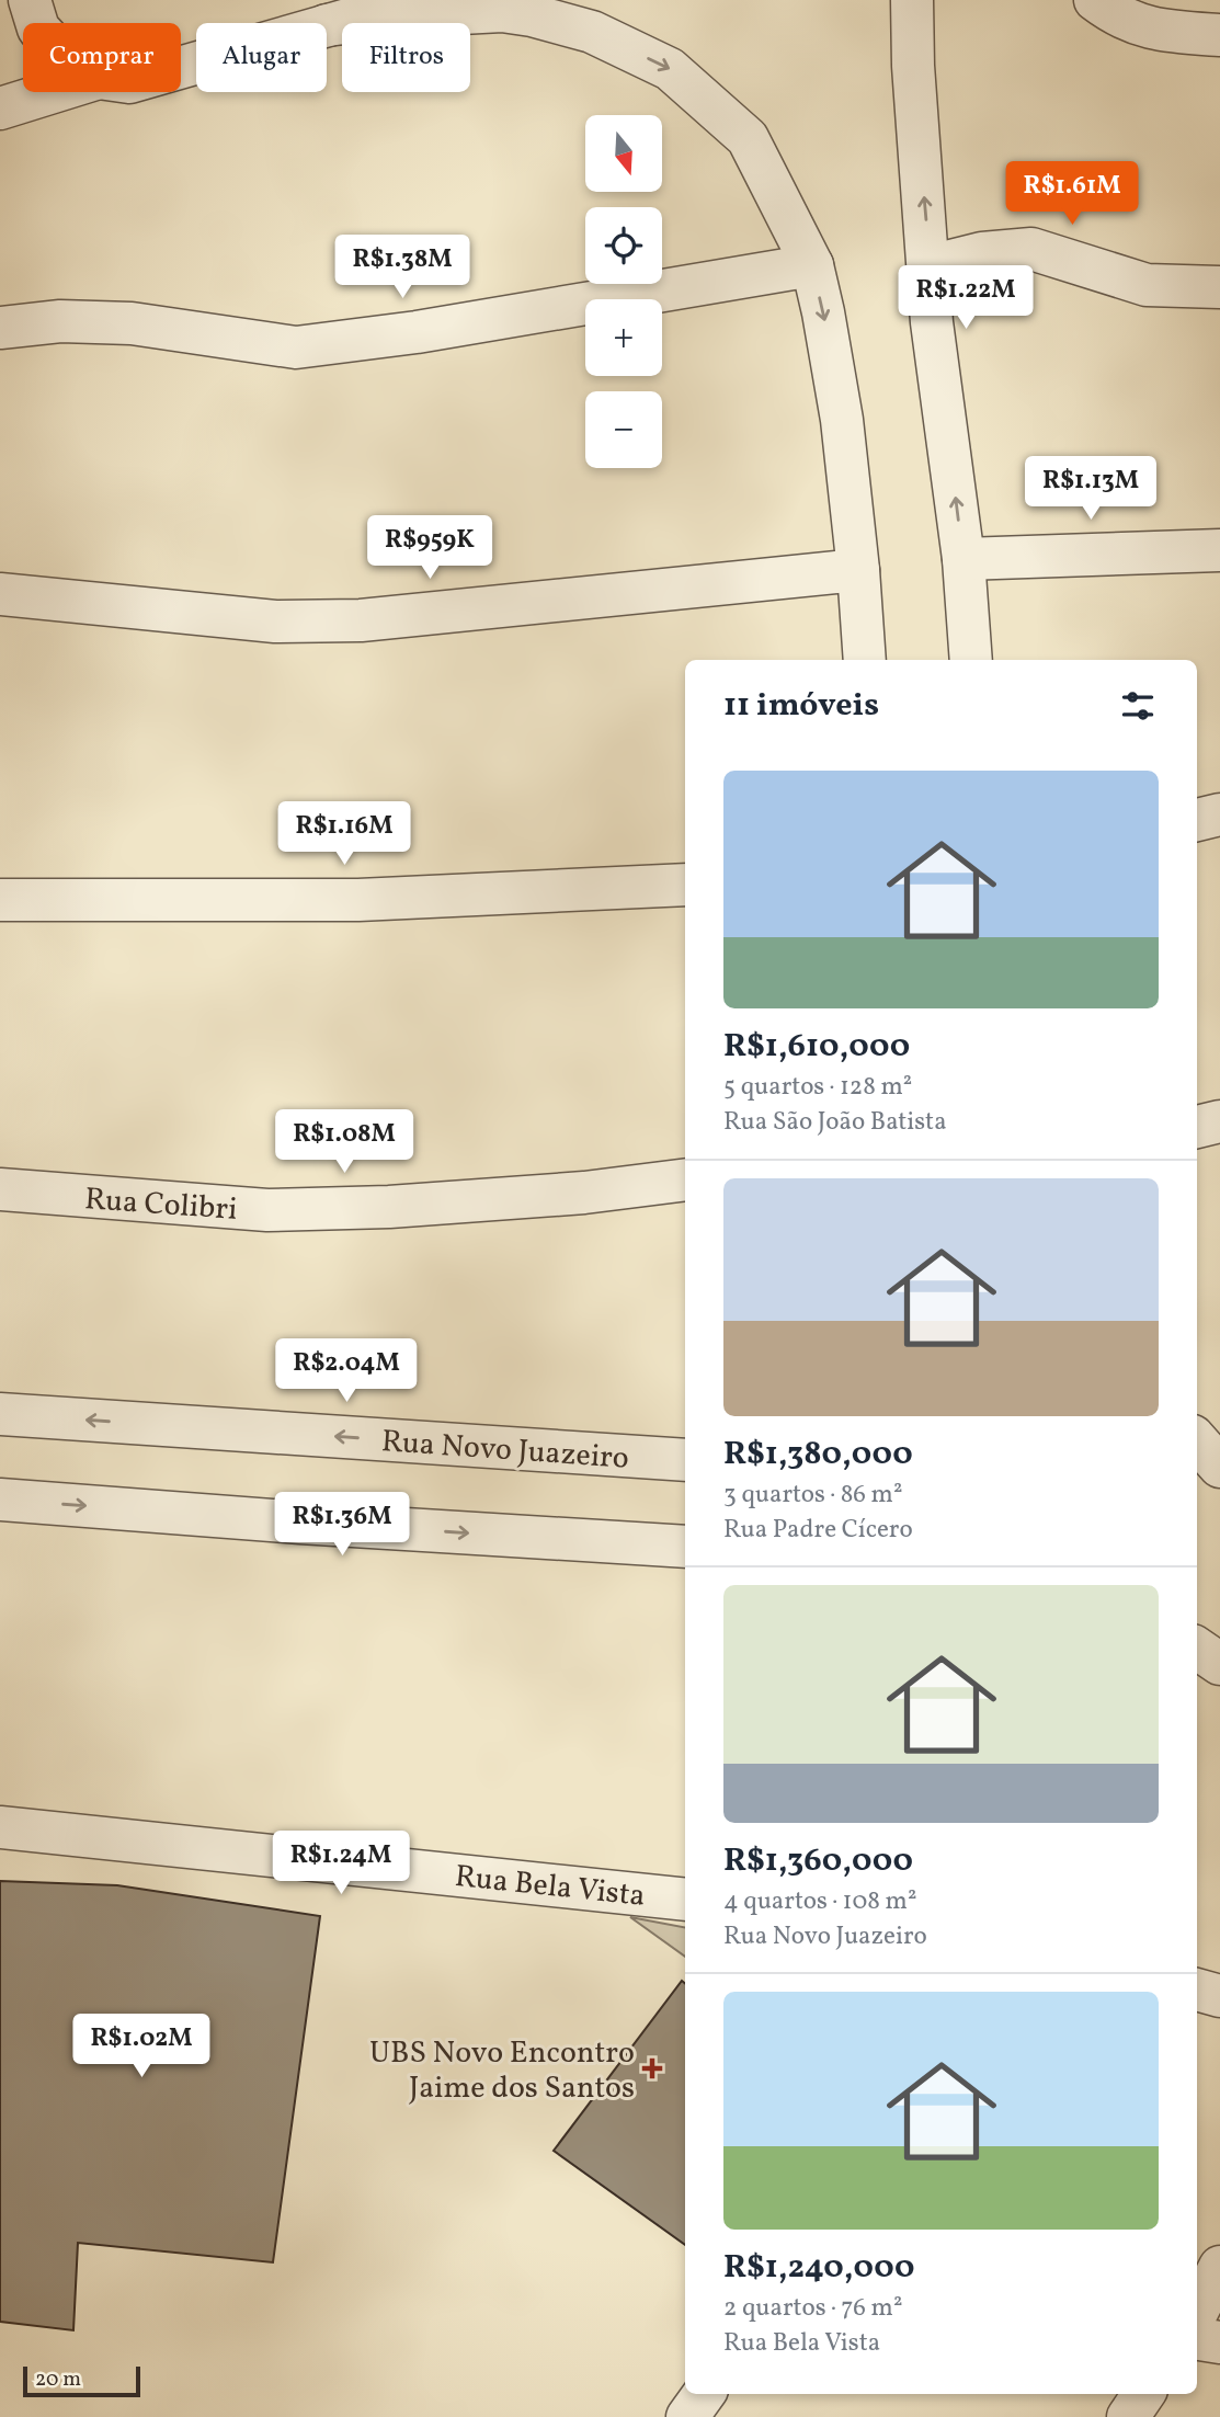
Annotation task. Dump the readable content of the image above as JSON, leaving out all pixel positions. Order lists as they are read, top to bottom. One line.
{"streets":{"street":["Rua Colibri","Rua Novo Juazeiro","Rua Bela Vista"]},"places":{"health":["UBS Novo Encontro Jaime dos Santos"]},"scale_bar":"20 m","north":"bottom","page":{"chip":["Comprar","Alugar","Filtros"],"map_buttons":["+","−"],"price":["R$1.61M","R$1.38M","R$1.22M","R$1.13M","R$959K","R$1.16M","R$1.08M","R$2.04M","R$1.36M","R$1.24M","R$1.02M"],"heading":"11 imóveis","list":[{"name":"R$1,610,000","note":"5 quartos · 128 m² · Rua São João Batista"},{"name":"R$1,380,000","note":"3 quartos · 86 m² · Rua Padre Cícero"},{"name":"R$1,360,000","note":"4 quartos · 108 m² · Rua Novo Juazeiro"},{"name":"R$1,240,000","note":"2 quartos · 76 m² · Rua Bela Vista"}],"scale":"20 m"}}
